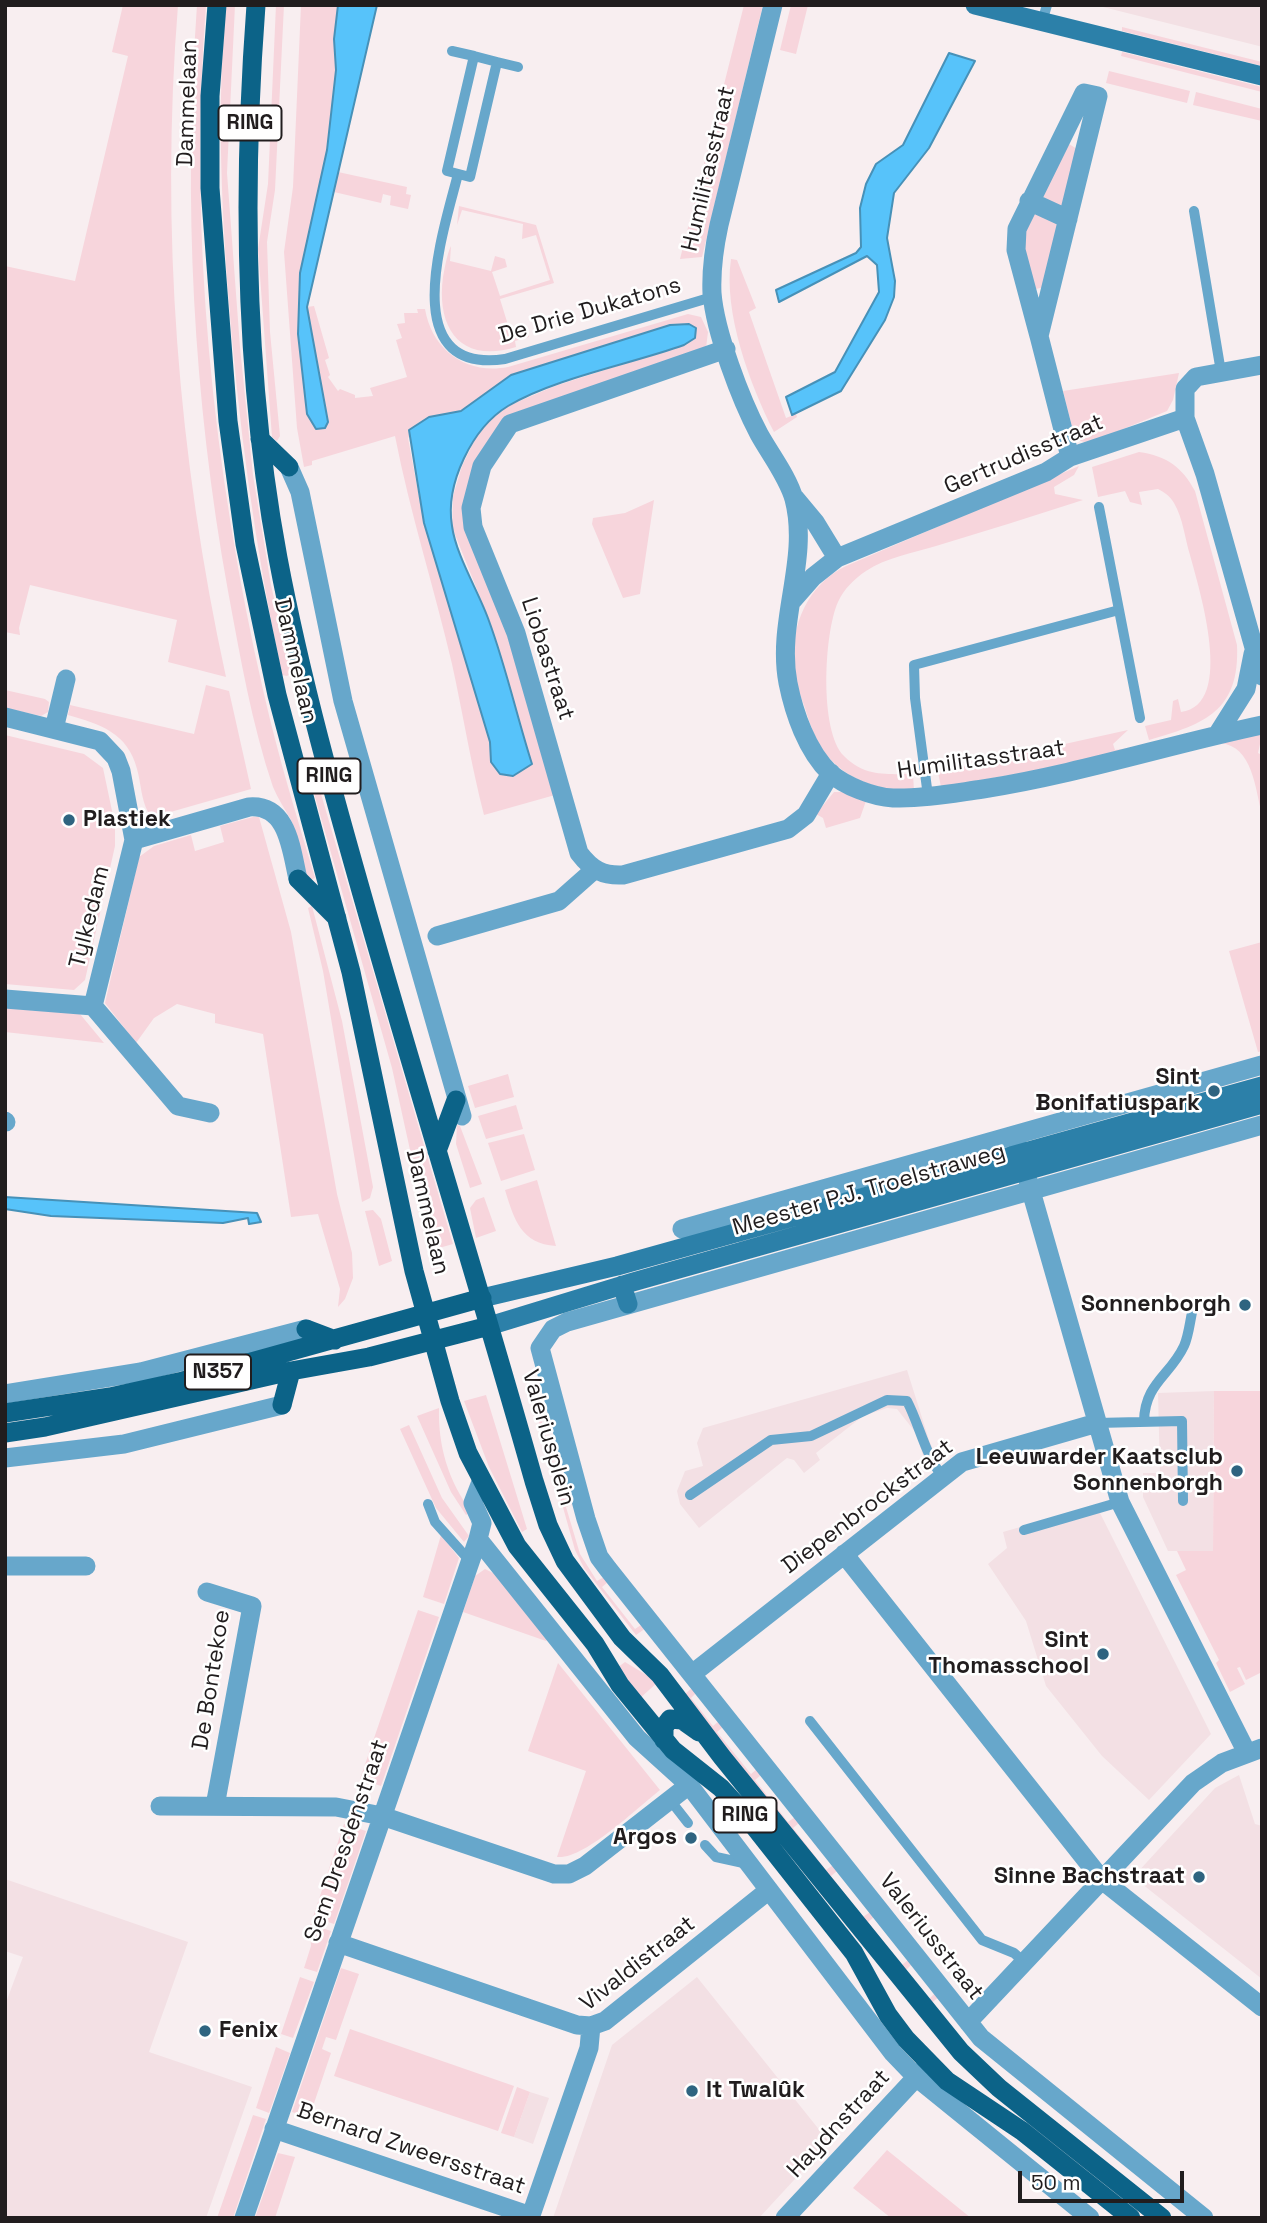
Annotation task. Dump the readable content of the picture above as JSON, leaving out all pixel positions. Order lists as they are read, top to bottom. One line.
{"streets":{"main road":["Dammelaan","RING","Meester P.J. Troelstraweg","N357","Valeriusplein"],"street":["Humilitasstraat","Gertrudisstraat","Liobastraat","Tylkedam","Diepenbrockstraat","De Bontekoe","Sem Dresdenstraat","Valeriusstraat","Vivaldistraat","Haydnstraat","Bernard Zweersstraat"],"lane":["De Drie Dukatons"]},"crossings":[["Dammelaan","RING"],["Dammelaan","Meester P.J. Troelstraweg"],["Dammelaan","N357"],["Dammelaan","Valeriusplein"],["RING","N357"],["RING","Valeriusplein"],["RING","Sem Dresdenstraat"],["RING","Haydnstraat"],["Humilitasstraat","De Drie Dukatons"],["Humilitasstraat","Gertrudisstraat"],["Humilitasstraat","Liobastraat"],["Meester P.J. Troelstraweg","N357"],["Meester P.J. Troelstraweg","Valeriusplein"],["N357","Valeriusplein"],["Valeriusplein","Valeriusstraat"],["Diepenbrockstraat","Valeriusstraat"],["Sem Dresdenstraat","Bernard Zweersstraat"],["Vivaldistraat","Bernard Zweersstraat"]],"places":["Plastiek","Sint Bonifatiuspark","Sonnenborgh","Leeuwarder Kaatsclub Sonnenborgh","Sint Thomasschool","Argos","Sinne Bachstraat","Fenix","It Twalûk"],"scale_bar":"50 m"}
